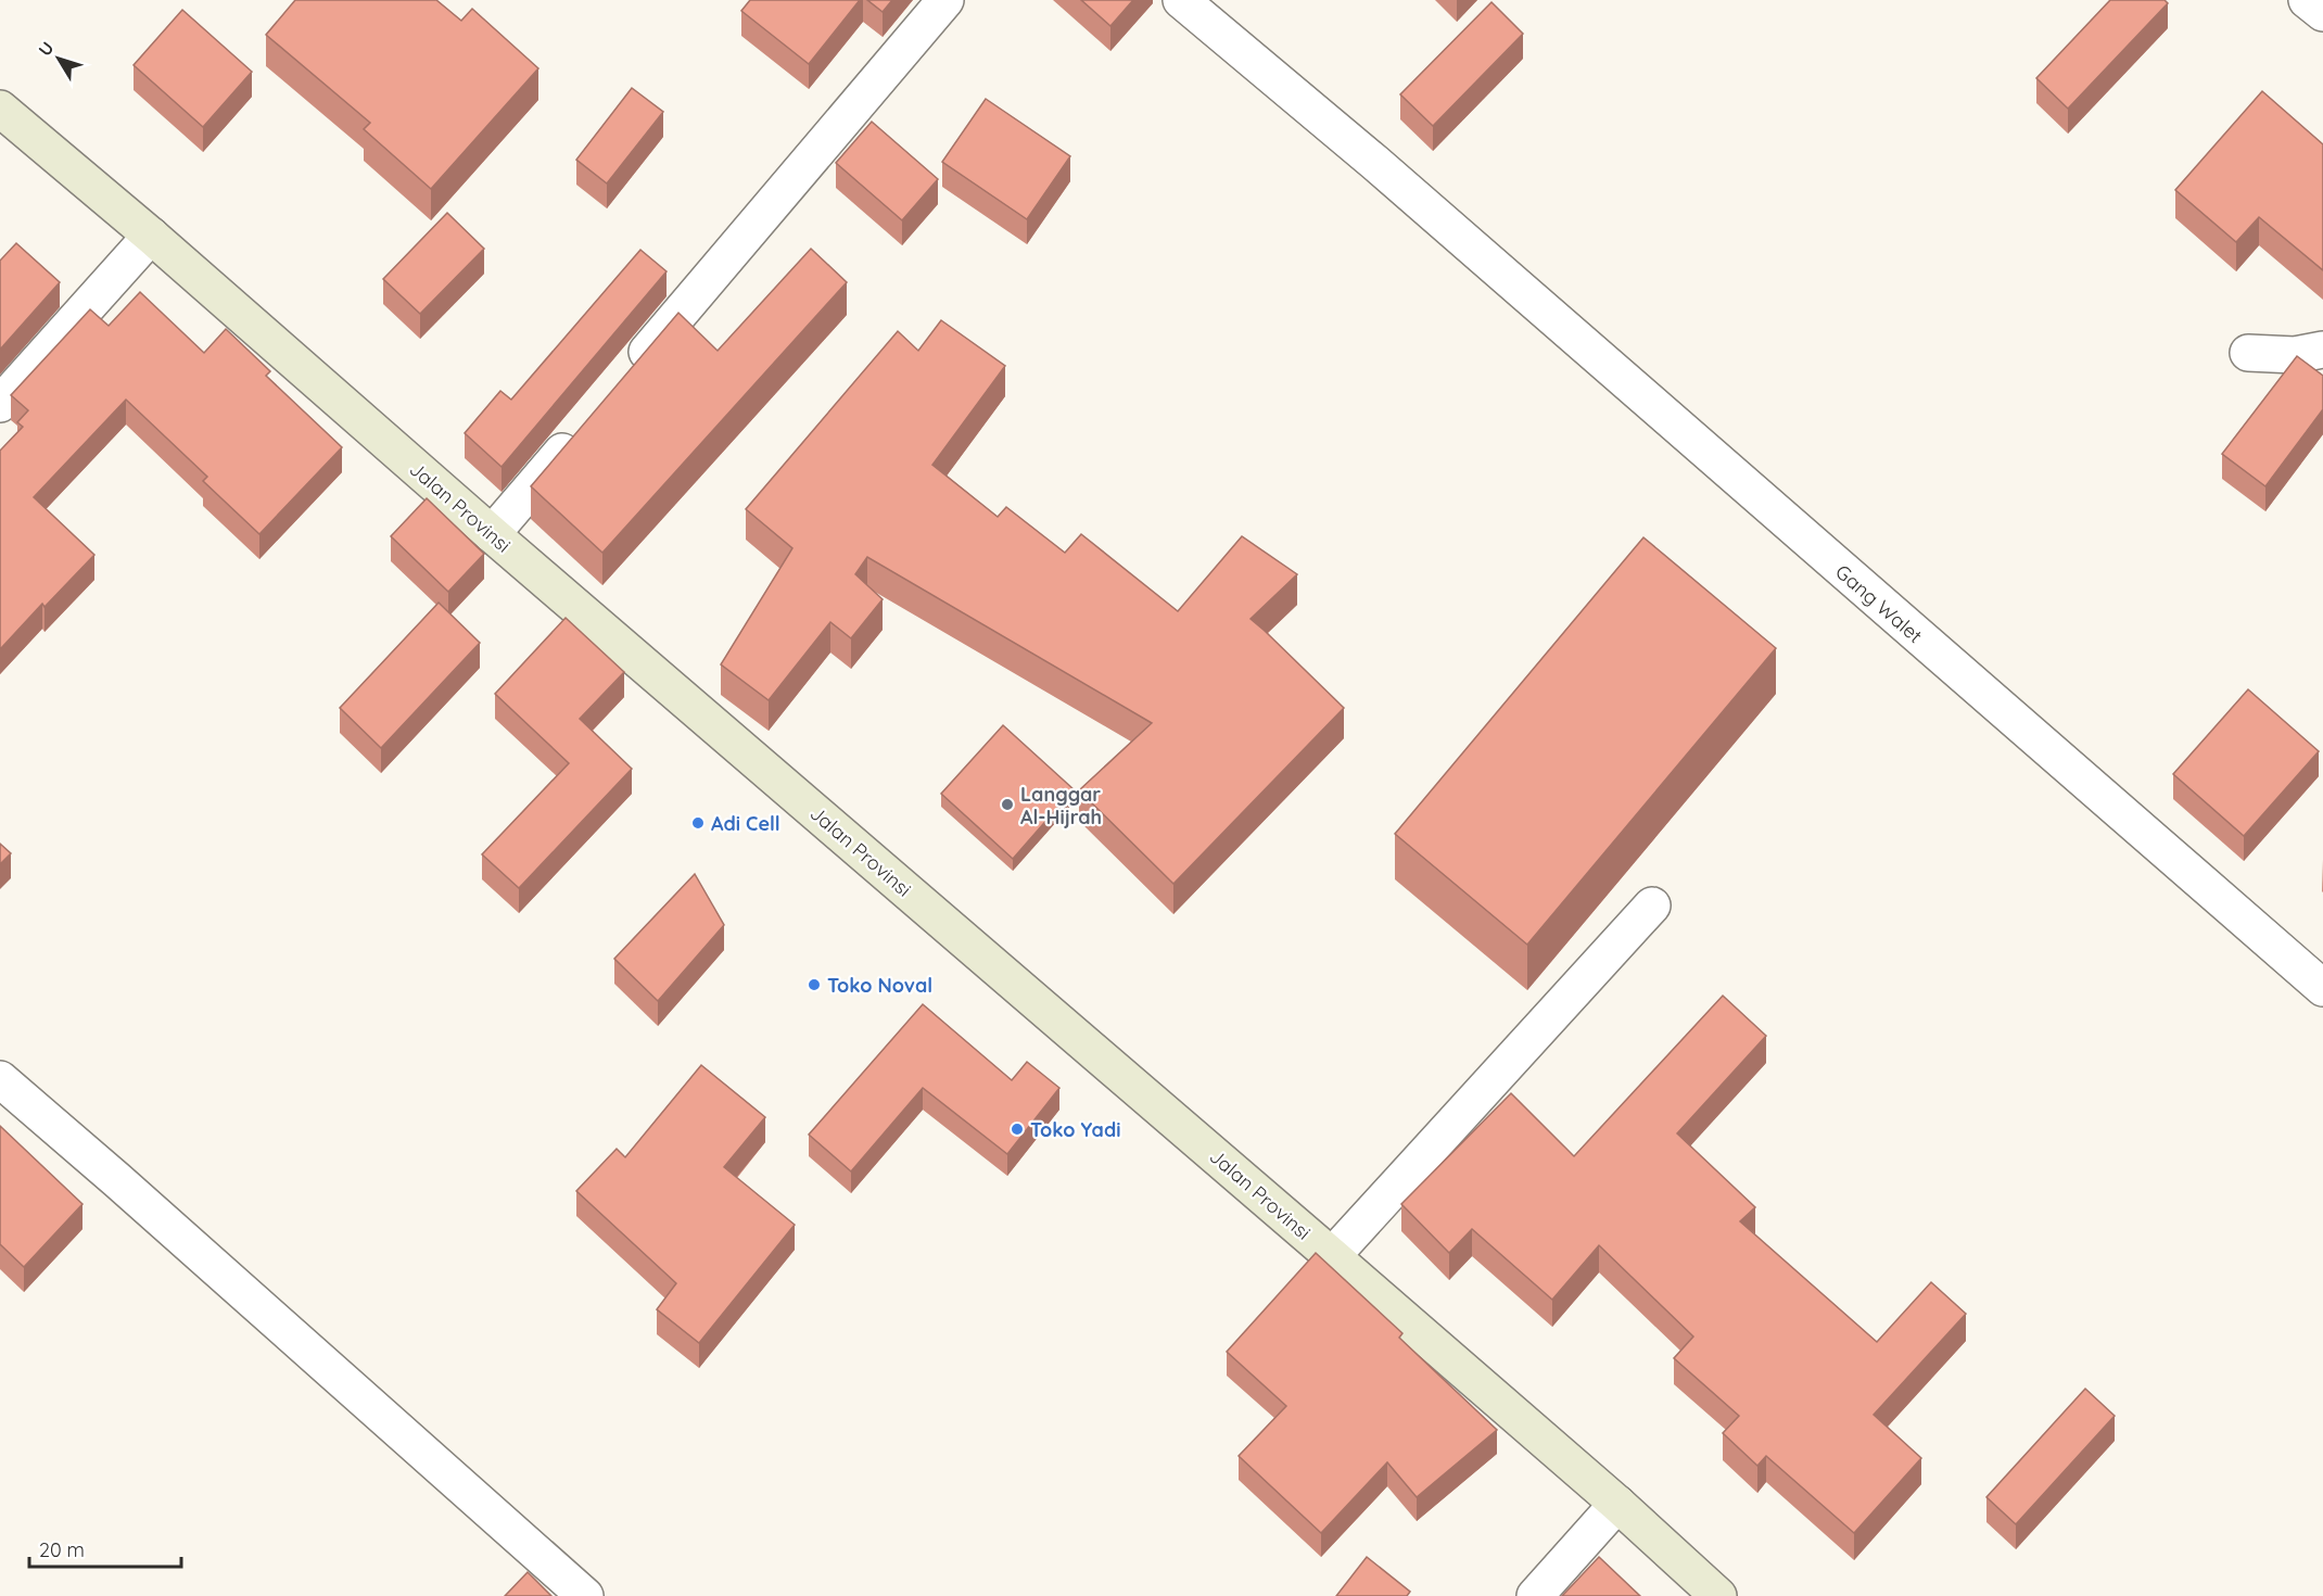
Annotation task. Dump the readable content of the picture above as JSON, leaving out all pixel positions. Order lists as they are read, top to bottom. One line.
{"streets":{"main road":["Jalan Provinsi"],"street":["Gang Walet"]},"places":["Langgar Al-Hijrah","Adi Cell","Toko Noval","Toko Yadi"],"scale_bar":"20 m","north":"top left"}
